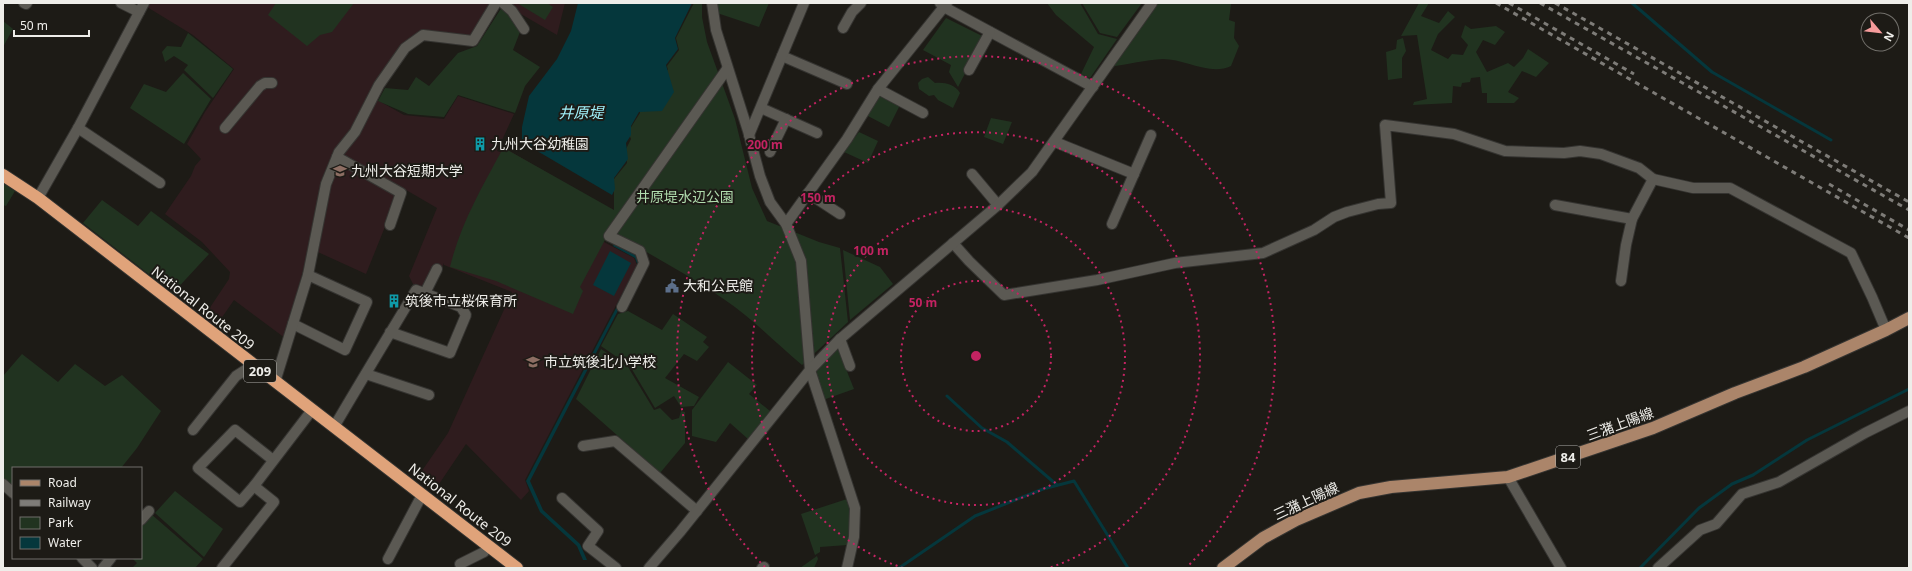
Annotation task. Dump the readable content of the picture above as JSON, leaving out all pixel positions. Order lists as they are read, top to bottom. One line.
{"streets":{"highway":["National Route 209","209"],"main road":["三潴上陽線","84"]},"water":["井原堤"],"parks":["井原堤水辺公園"],"places":{"building":["九州大谷幼稚園","筑後市立桜保育所"],"school or university":["九州大谷短期大学","市立筑後北小学校"],"public building":["大和公民館"]},"legend":["Road","Railway","Park","Water"],"scale_bar":"50 m","north":"bottom right","rings":["200 m","150 m","100 m","50 m"]}
